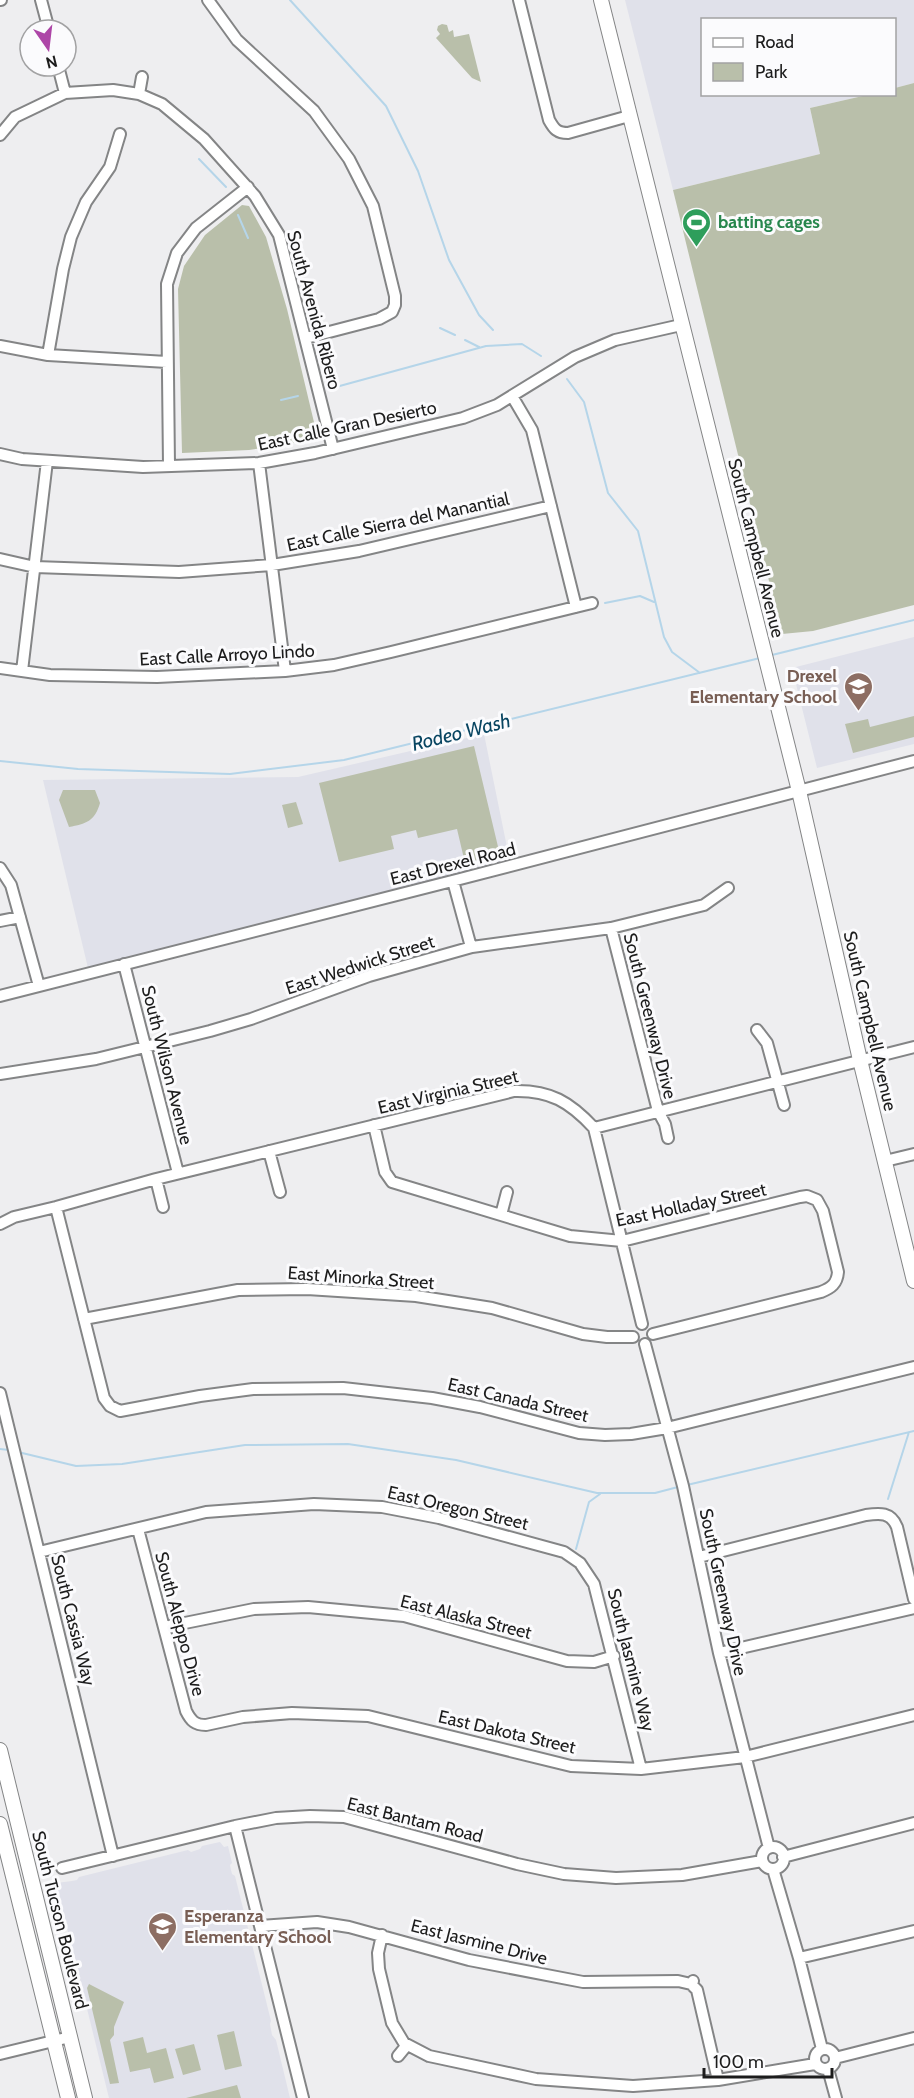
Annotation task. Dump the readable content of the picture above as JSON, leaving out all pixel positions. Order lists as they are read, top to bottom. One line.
{"streets":{"main road":["South Campbell Avenue","South Tucson Boulevard"],"street":["South Avenida Ribero","East Calle Gran Desierto","East Calle Sierra del Manantial","East Calle Arroyo Lindo","East Drexel Road","East Wedwick Street","South Greenway Drive","South Wilson Avenue","East Virginia Street","East Holladay Street","East Minorka Street","East Canada Street","East Oregon Street","East Alaska Street","South Cassia Way","South Aleppo Drive","South Jasmine Way","East Dakota Street","East Bantam Road","East Jasmine Drive"]},"crossings":[["South Avenida Ribero","East Calle Gran Desierto"],["East Calle Gran Desierto","South Campbell Avenue"],["South Campbell Avenue","East Drexel Road"],["East Drexel Road","South Wilson Avenue"],["East Wedwick Street","South Greenway Drive"],["East Wedwick Street","South Wilson Avenue"],["South Greenway Drive","East Holladay Street"],["South Greenway Drive","East Minorka Street"],["South Greenway Drive","East Canada Street"],["South Greenway Drive","East Dakota Street"],["South Greenway Drive","East Bantam Road"],["South Wilson Avenue","East Virginia Street"],["East Virginia Street","East Holladay Street"],["East Holladay Street","East Minorka Street"],["East Minorka Street","East Canada Street"],["East Oregon Street","South Cassia Way"],["East Oregon Street","South Aleppo Drive"],["East Oregon Street","South Jasmine Way"],["East Alaska Street","South Aleppo Drive"],["East Alaska Street","South Jasmine Way"],["South Cassia Way","East Bantam Road"],["South Aleppo Drive","East Dakota Street"],["South Jasmine Way","East Dakota Street"]],"water":["Rodeo Wash"],"places":{"sports":["batting cages"],"school or university":["Drexel Elementary School","Esperanza Elementary School"]},"legend":["Road","Park"],"scale_bar":"100 m","north":"bottom"}
